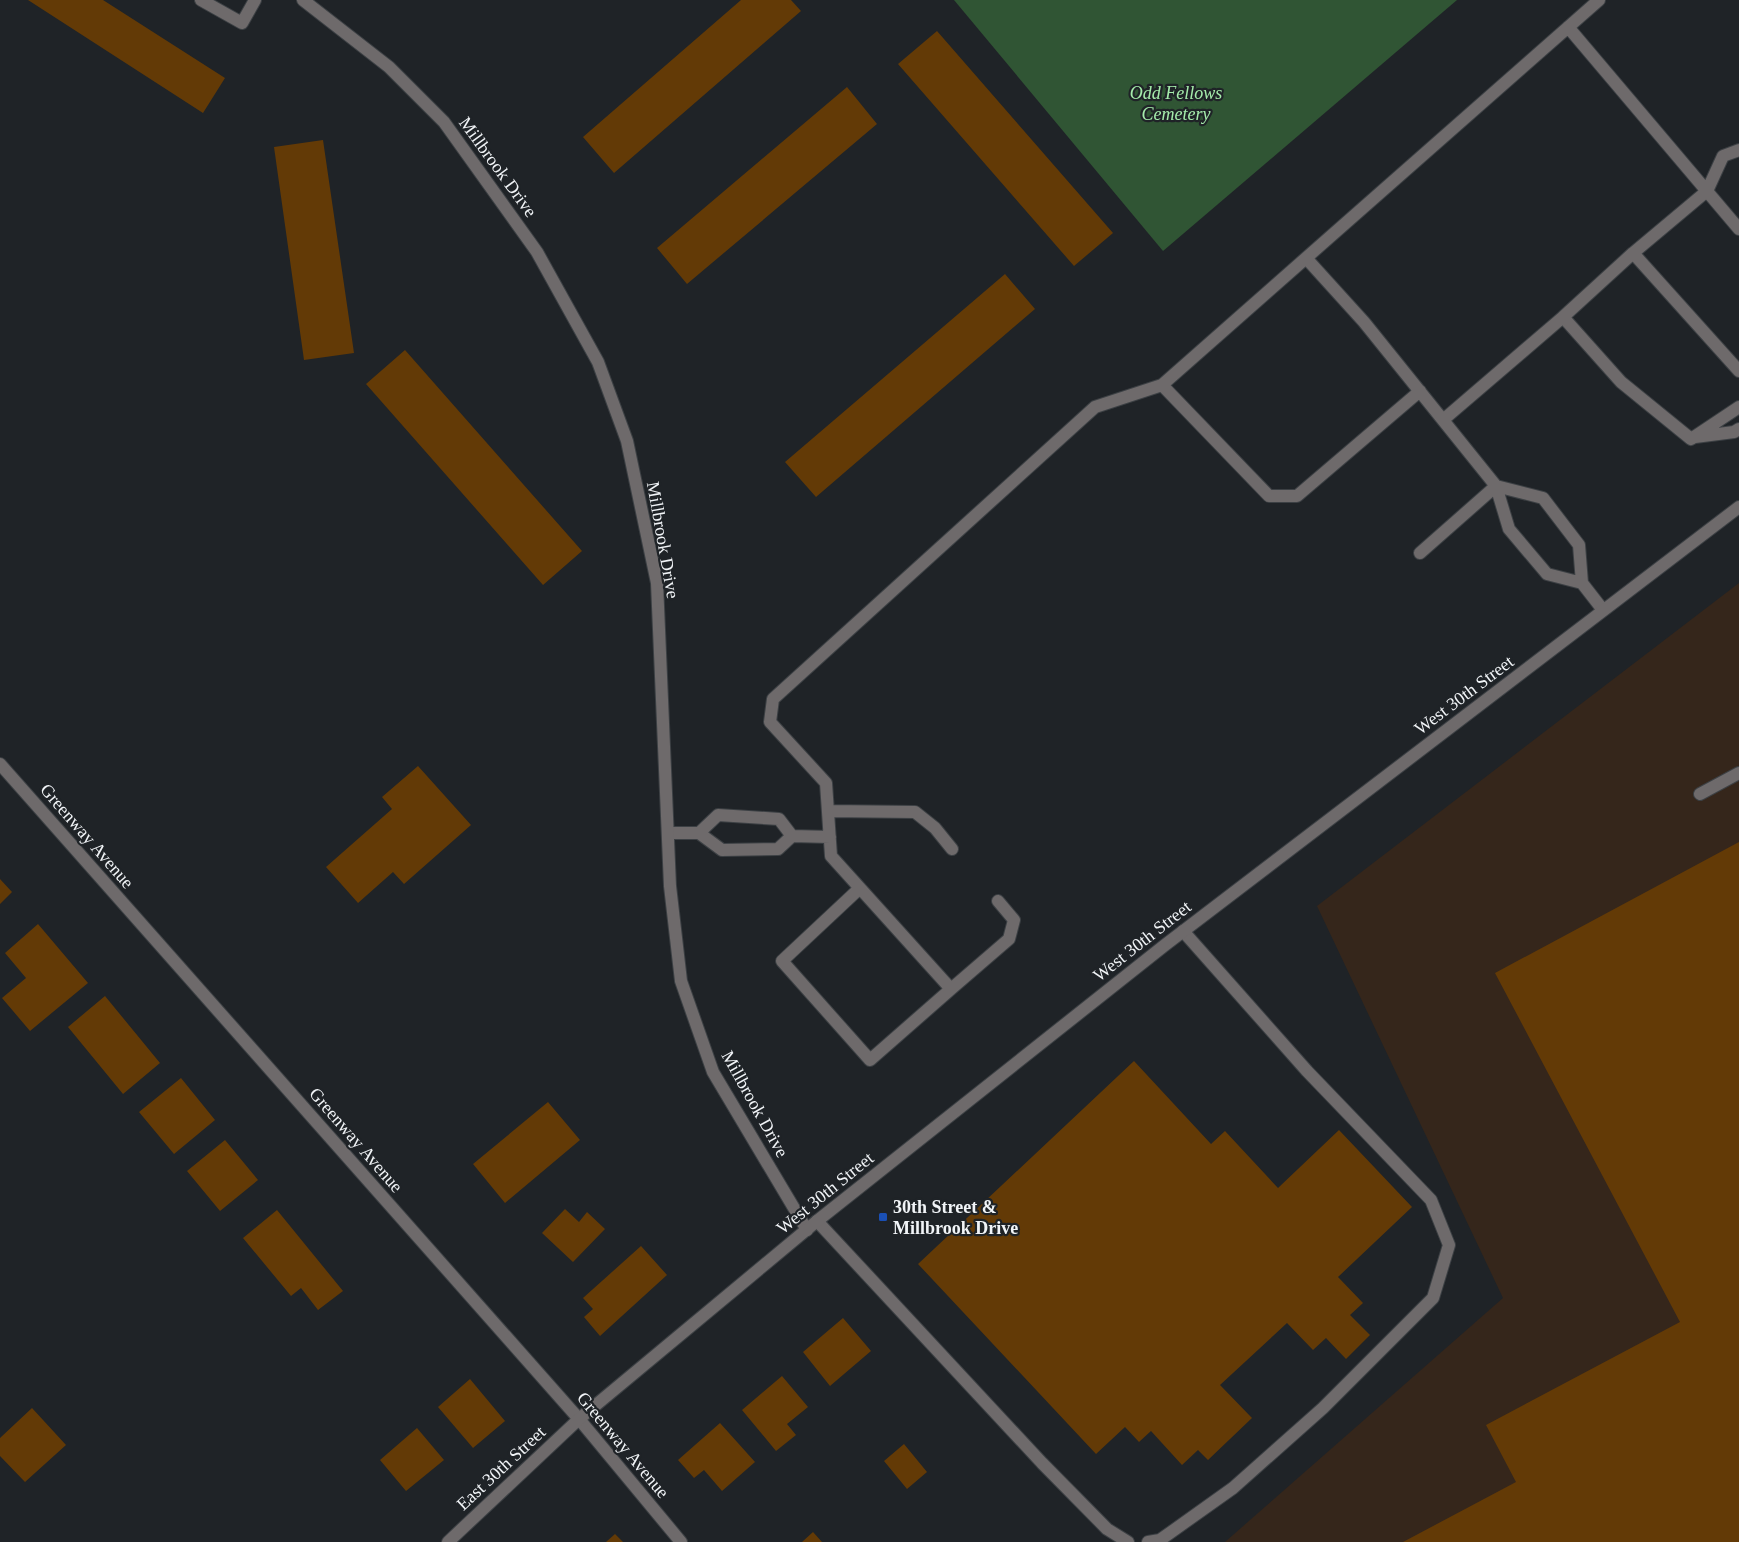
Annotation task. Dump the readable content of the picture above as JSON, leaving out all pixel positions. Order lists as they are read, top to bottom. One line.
{"streets":{"street":["Millbrook Drive","West 30th Street","Greenway Avenue","East 30th Street"]},"crossings":[["Millbrook Drive","West 30th Street"],["West 30th Street","Greenway Avenue"],["West 30th Street","East 30th Street"],["Greenway Avenue","East 30th Street"]],"parks":["Odd Fellows Cemetery"],"places":{"transit":["30th Street & Millbrook Drive"]}}
